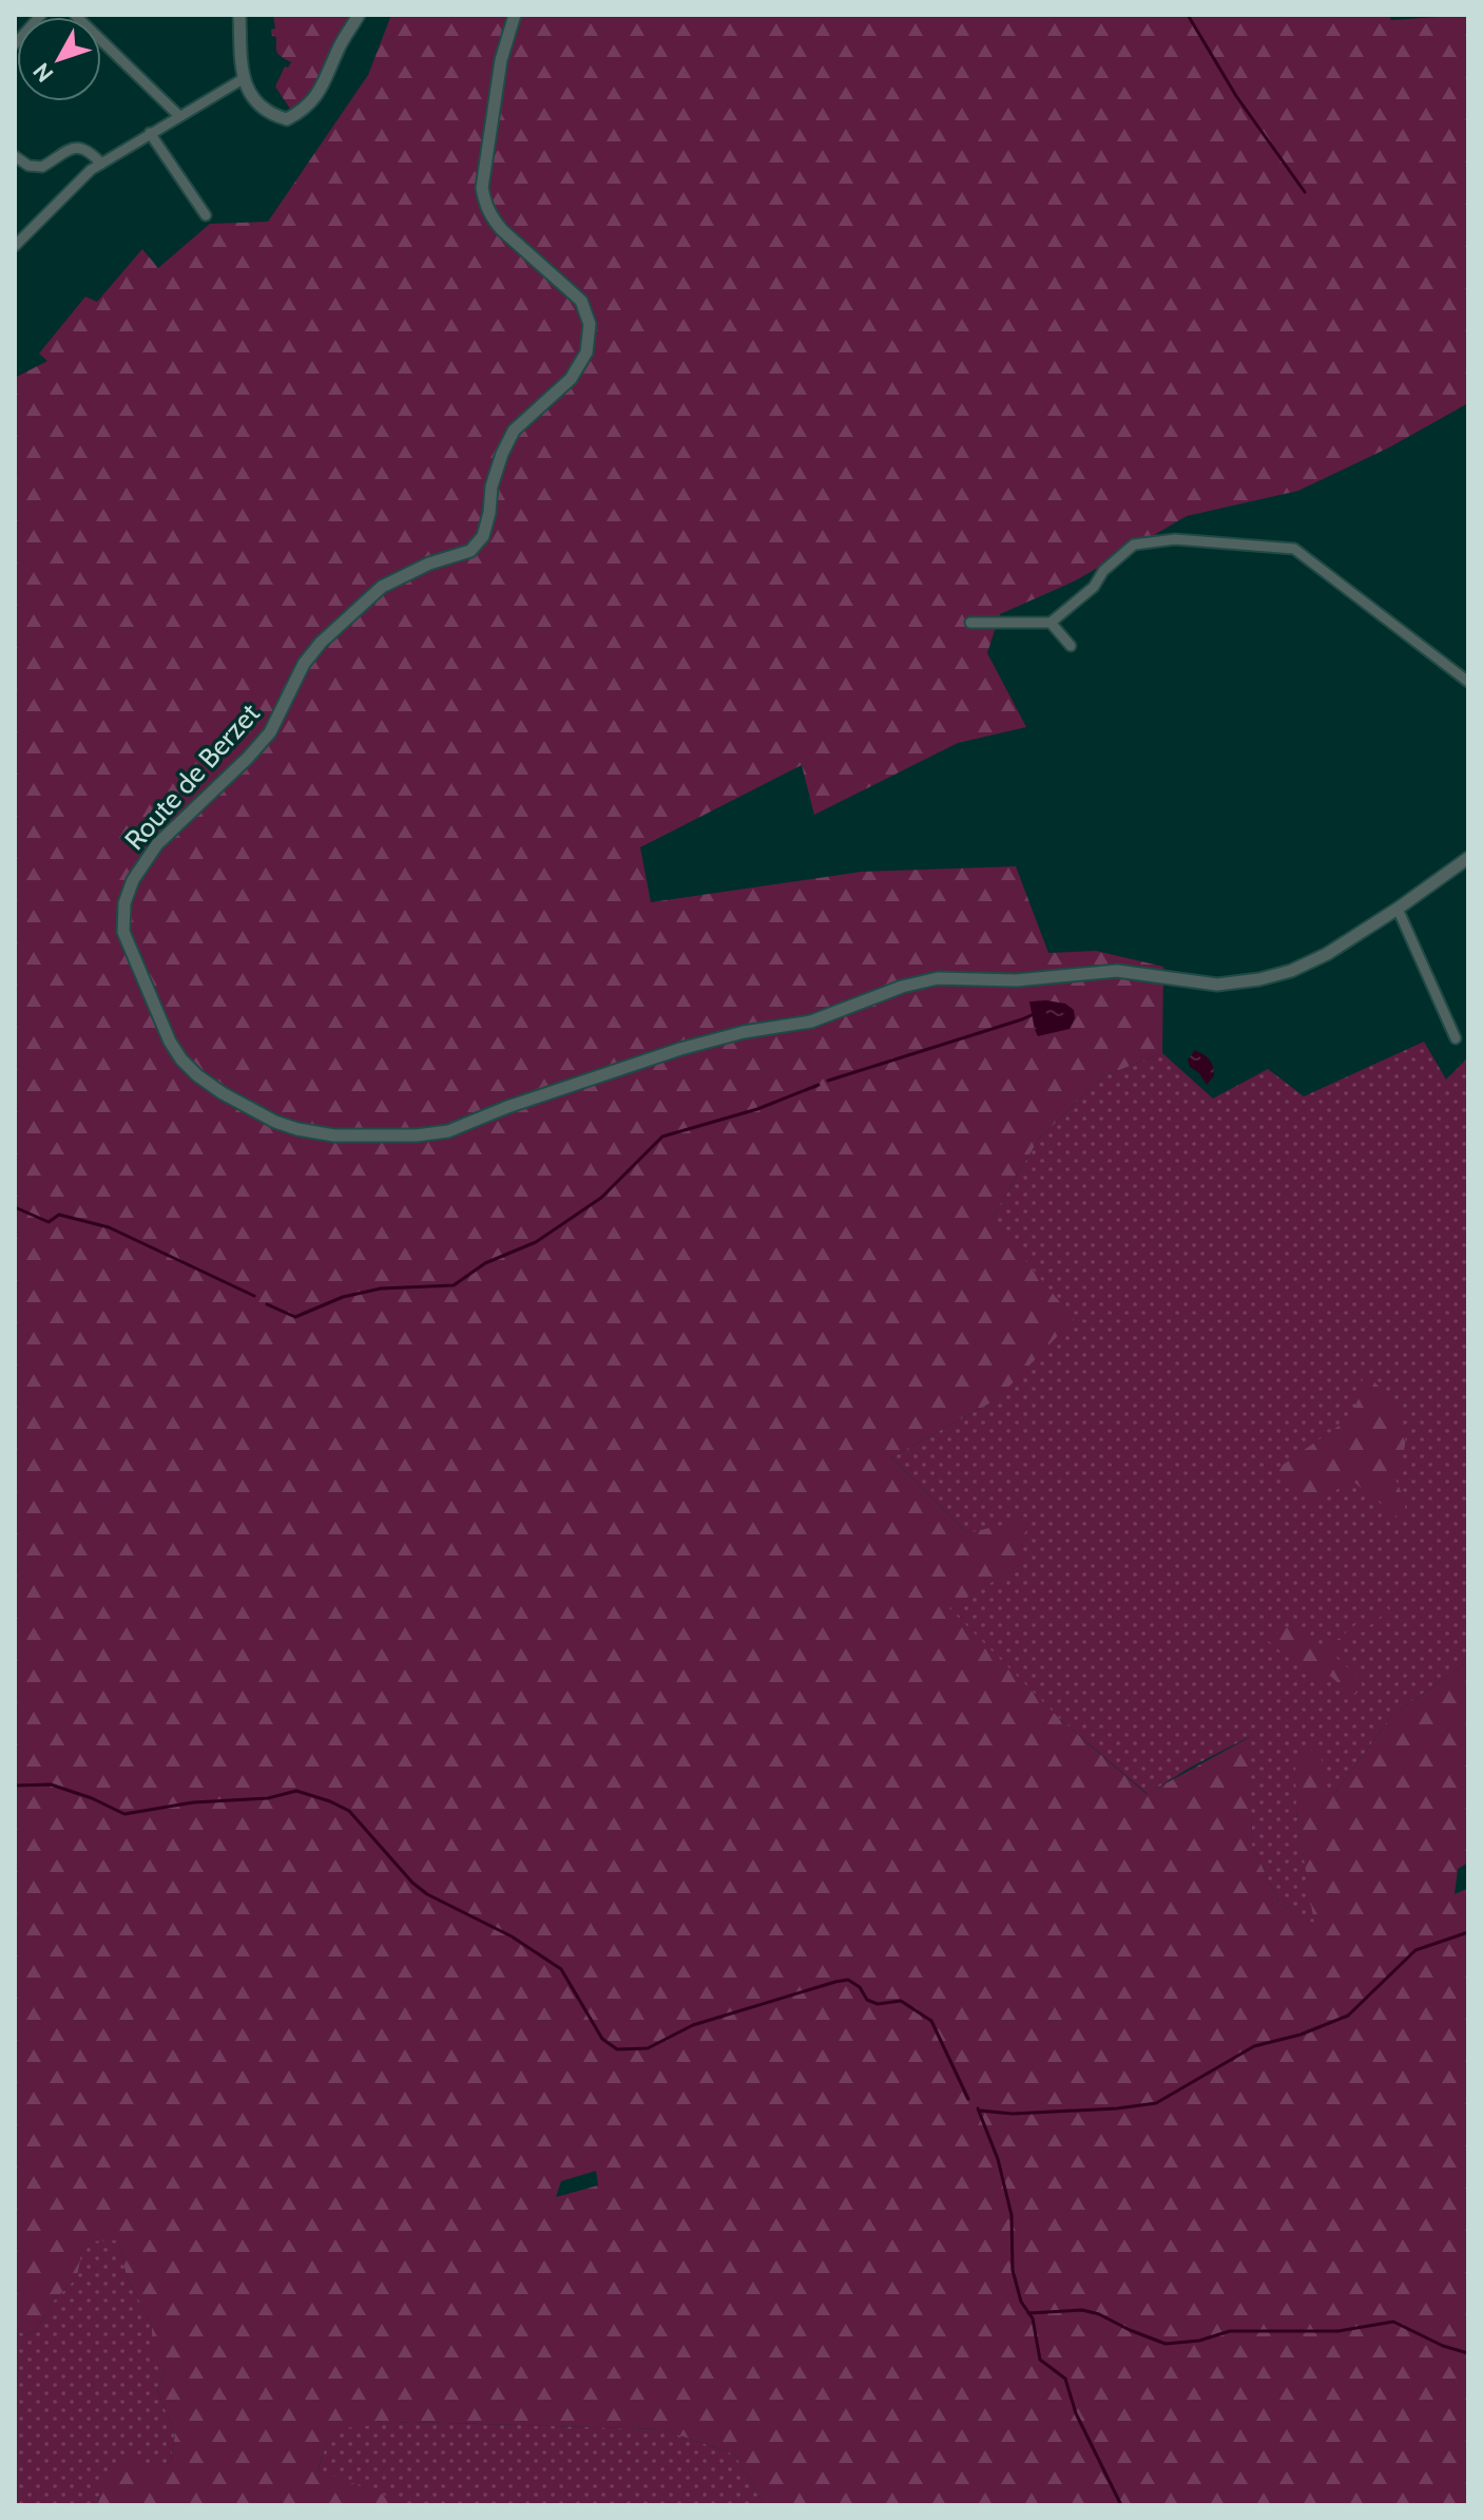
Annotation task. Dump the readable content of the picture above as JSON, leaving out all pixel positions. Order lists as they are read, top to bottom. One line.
{"streets":{"street":["Route de Berzet"]},"north":"bottom left"}
